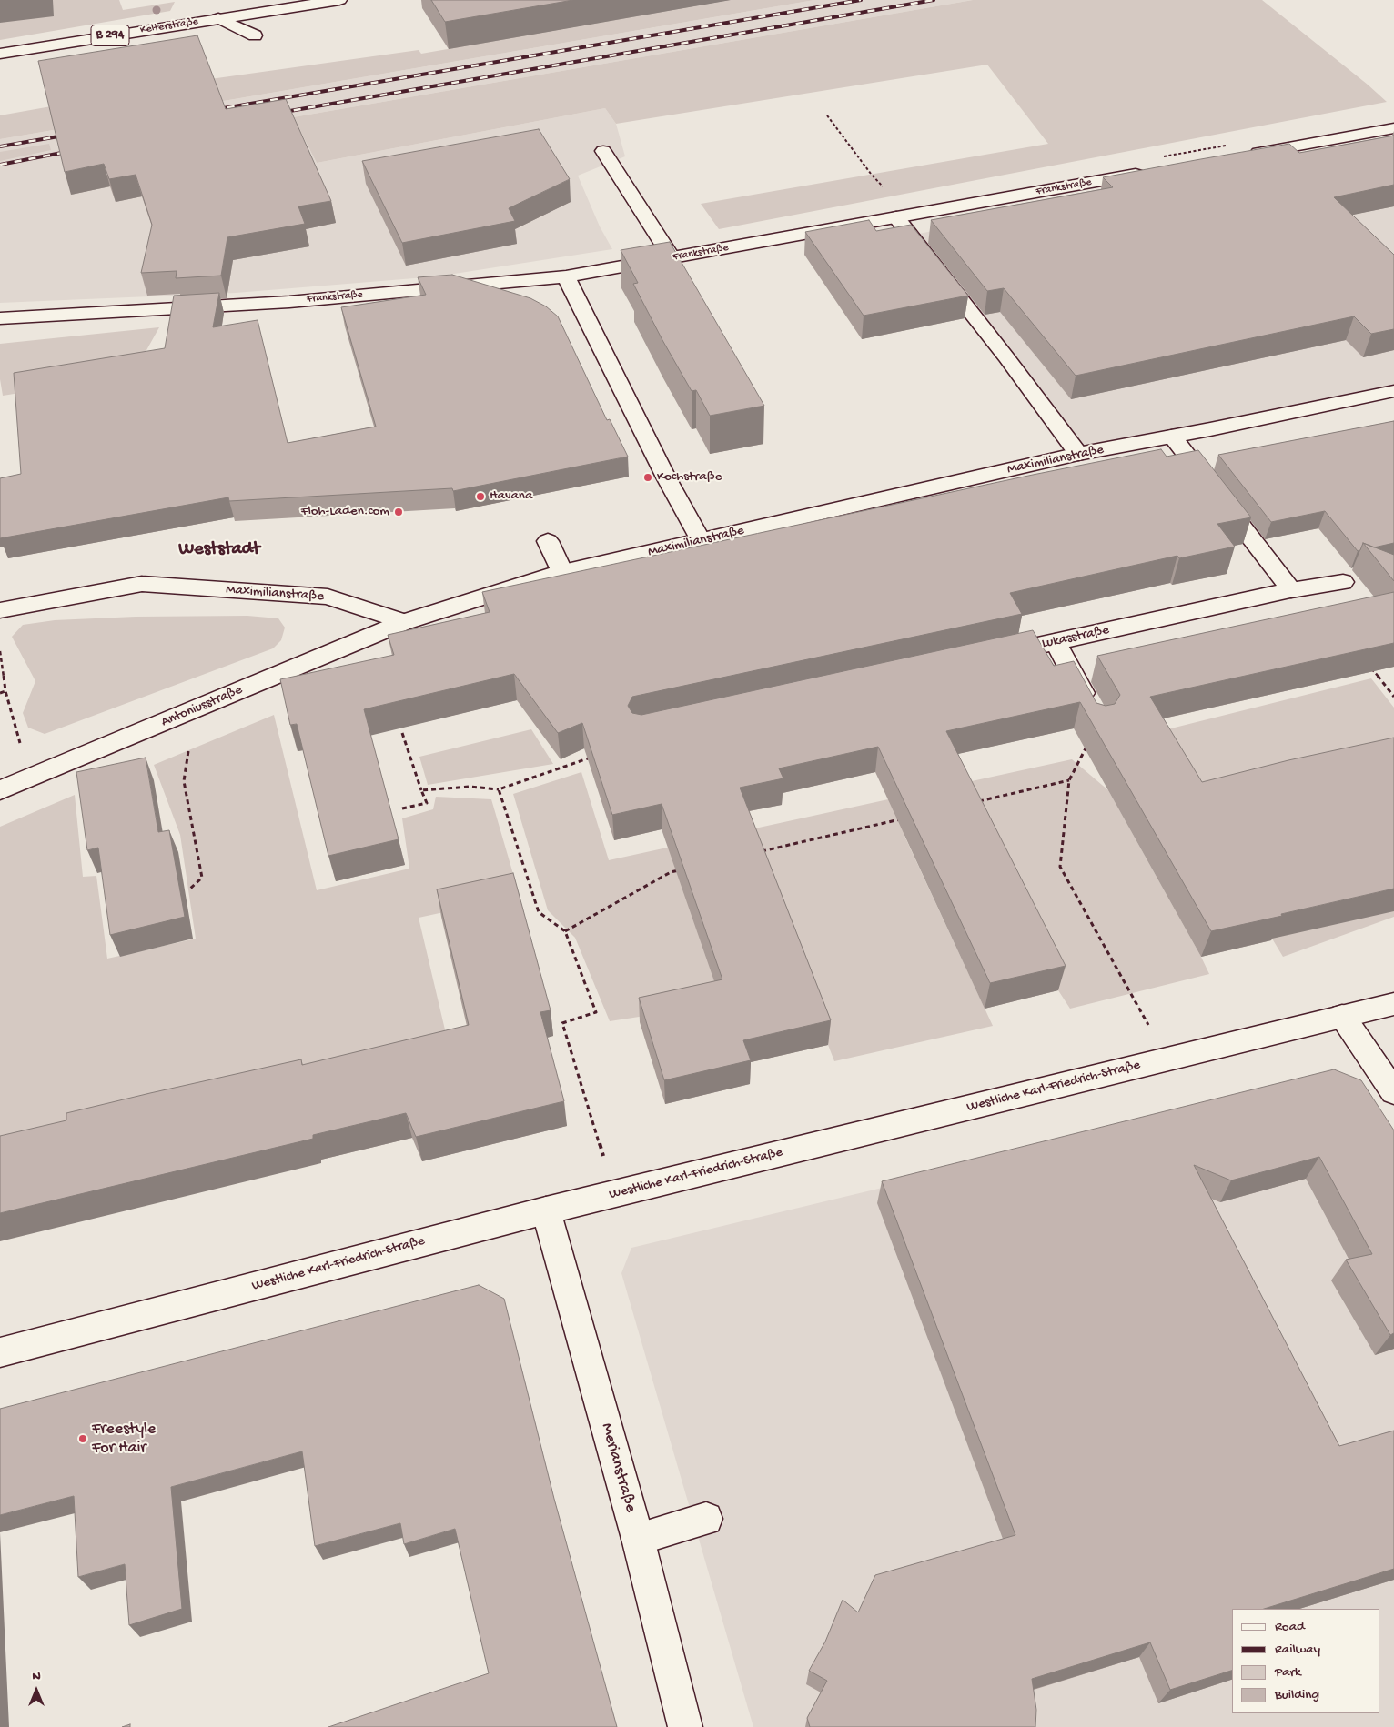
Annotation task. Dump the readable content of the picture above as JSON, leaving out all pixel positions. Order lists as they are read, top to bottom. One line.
{"streets":{"street":["Kelterstraße","B 294","Frankstraße","Maximilianstraße","Lukasstraße","Antoniusstraße","Westliche Karl-Friedrich-Straße","Merianstraße"]},"crossings":[["Maximilianstraße","Antoniusstraße"],["Westliche Karl-Friedrich-Straße","Merianstraße"]],"districts":["Weststadt"],"places":["Kochstraße","Havana","Floh-Laden.com","Freestyle For Hair"],"legend":["Road","Railway","Park","Building"],"north":"top"}
